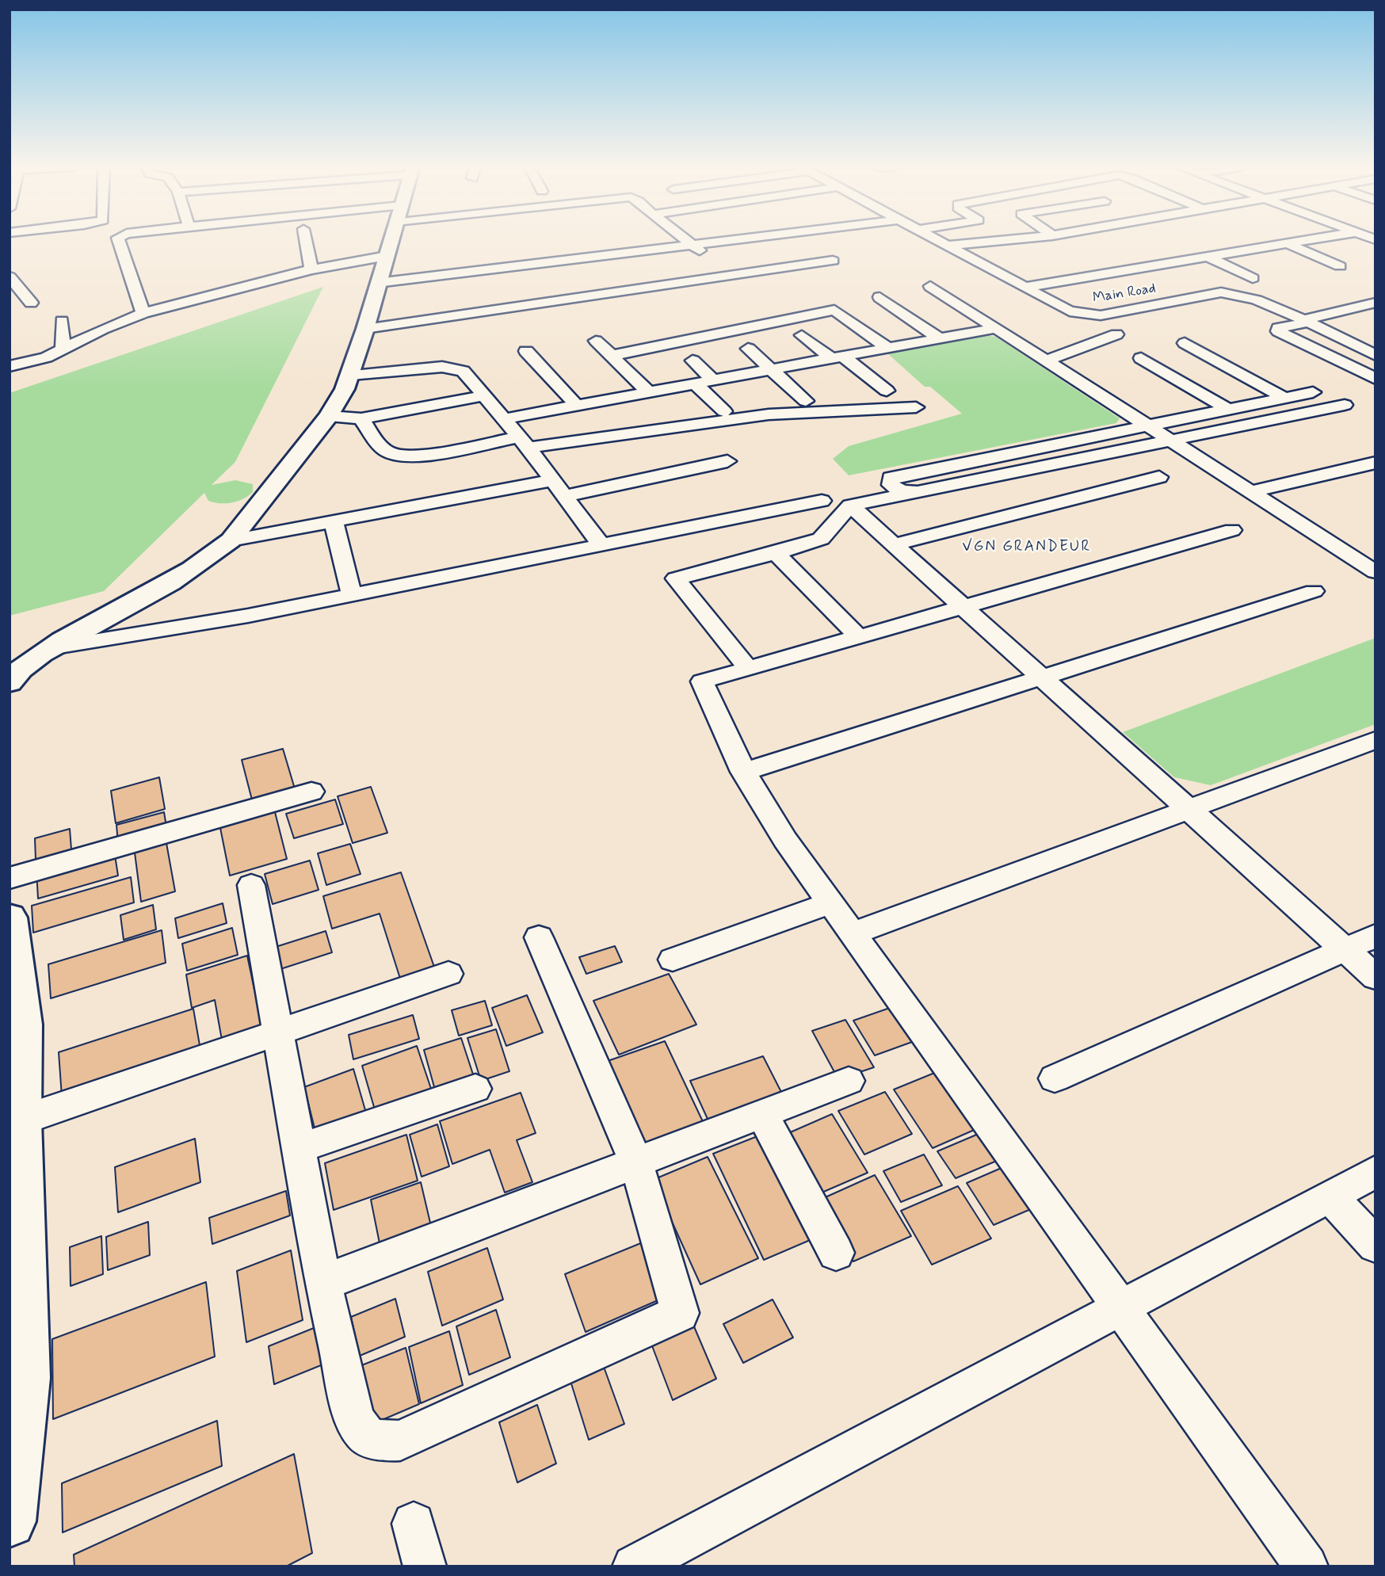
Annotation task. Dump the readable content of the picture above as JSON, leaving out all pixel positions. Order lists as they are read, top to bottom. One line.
{"streets":{"street":["Main Road"]},"districts":["VGN GRANDEUR"]}
